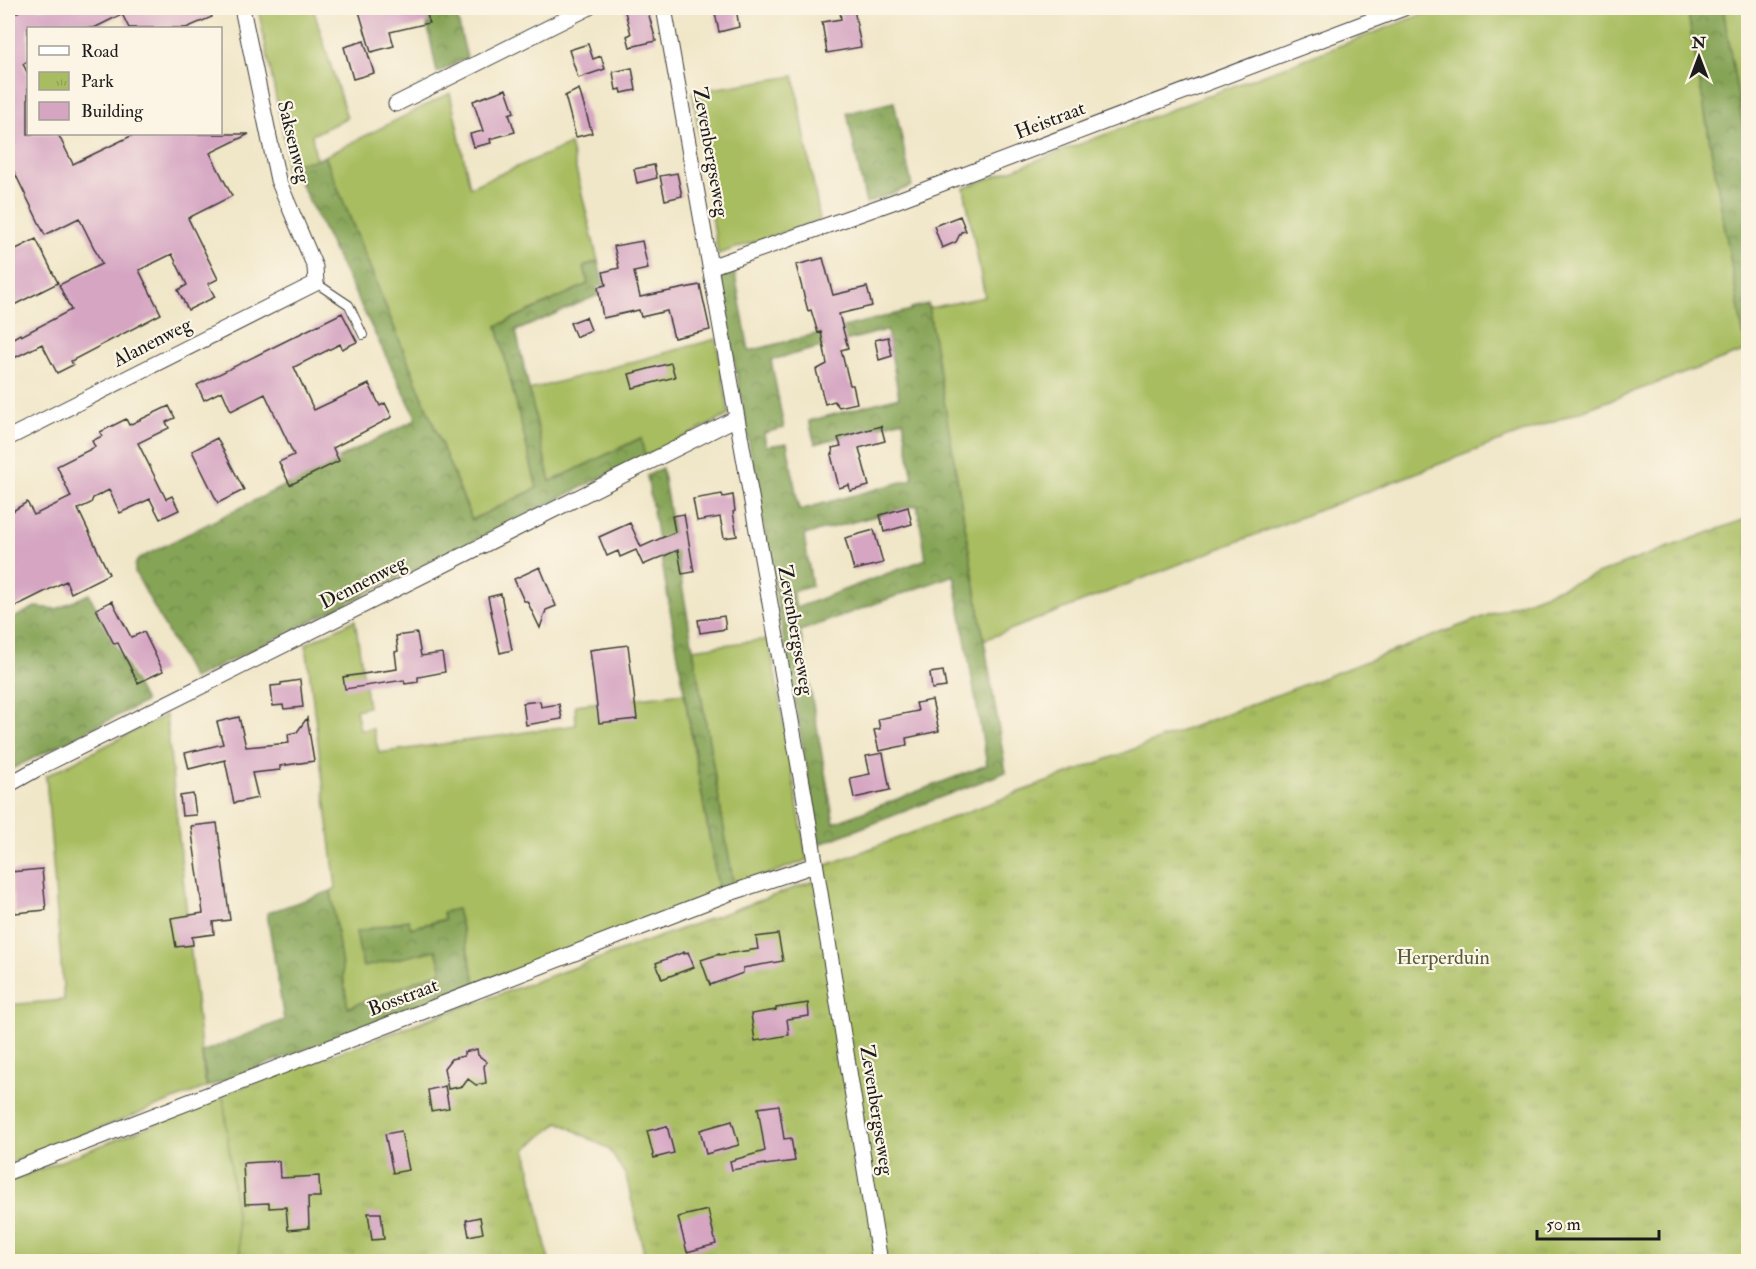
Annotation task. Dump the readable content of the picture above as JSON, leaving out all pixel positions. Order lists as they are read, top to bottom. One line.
{"streets":{"street":["Heistraat","Saksenweg","Zevenbergseweg","Alanenweg","Dennenweg","Bosstraat"]},"crossings":[["Heistraat","Zevenbergseweg"],["Saksenweg","Alanenweg"],["Zevenbergseweg","Dennenweg"],["Zevenbergseweg","Bosstraat"]],"parks":["Herperduin"],"legend":["Road","Park","Building"],"scale_bar":"50 m","north":"top"}
